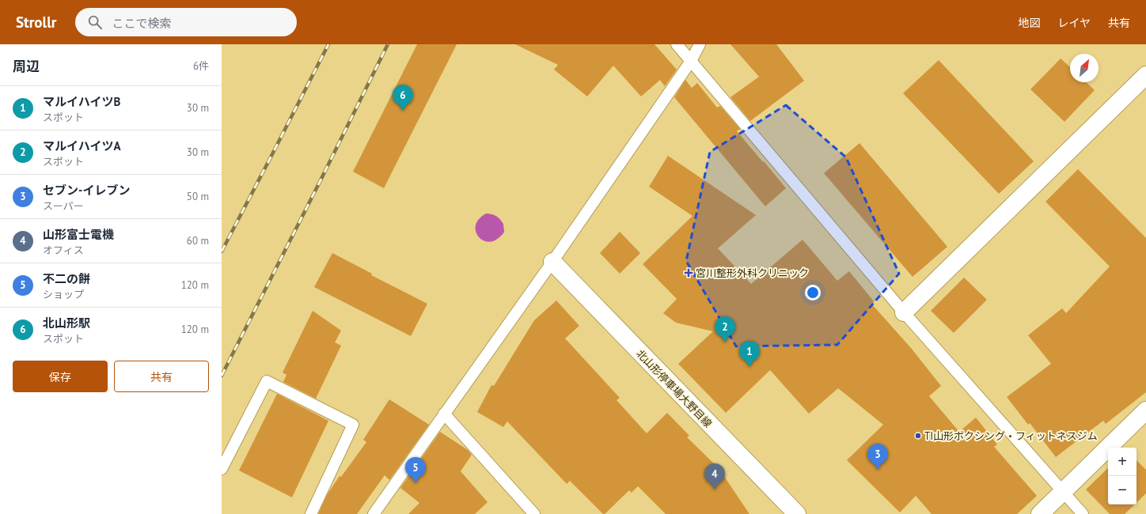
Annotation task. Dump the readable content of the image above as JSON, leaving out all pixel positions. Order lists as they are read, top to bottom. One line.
{"streets":{"street":["北山形停車場大野目線"]},"places":{"health":["宮川整形外科クリニック"],"other":["TI山形ボクシング・フィットネスジム"]},"north":"top right","page":{"header":"Strollr","search":"ここで検索","nav":["地図","レイヤ","共有"],"heading":["周辺","6件"],"pins":["6","2","1","3","5","4"],"list":[{"mark":"1","name":"マルイハイツB","note":"スポット","value":"30 m"},{"mark":"2","name":"マルイハイツA","note":"スポット","value":"30 m"},{"mark":"3","name":"セブン-イレブン","note":"スーパー","value":"50 m"},{"mark":"4","name":"山形富士電機","note":"オフィス","value":"60 m"},{"mark":"5","name":"不二の餅","note":"ショップ","value":"120 m"},{"mark":"6","name":"北山形駅","note":"スポット","value":"120 m"}],"buttons":["保存","共有"],"map_buttons":["+","−"]}}
